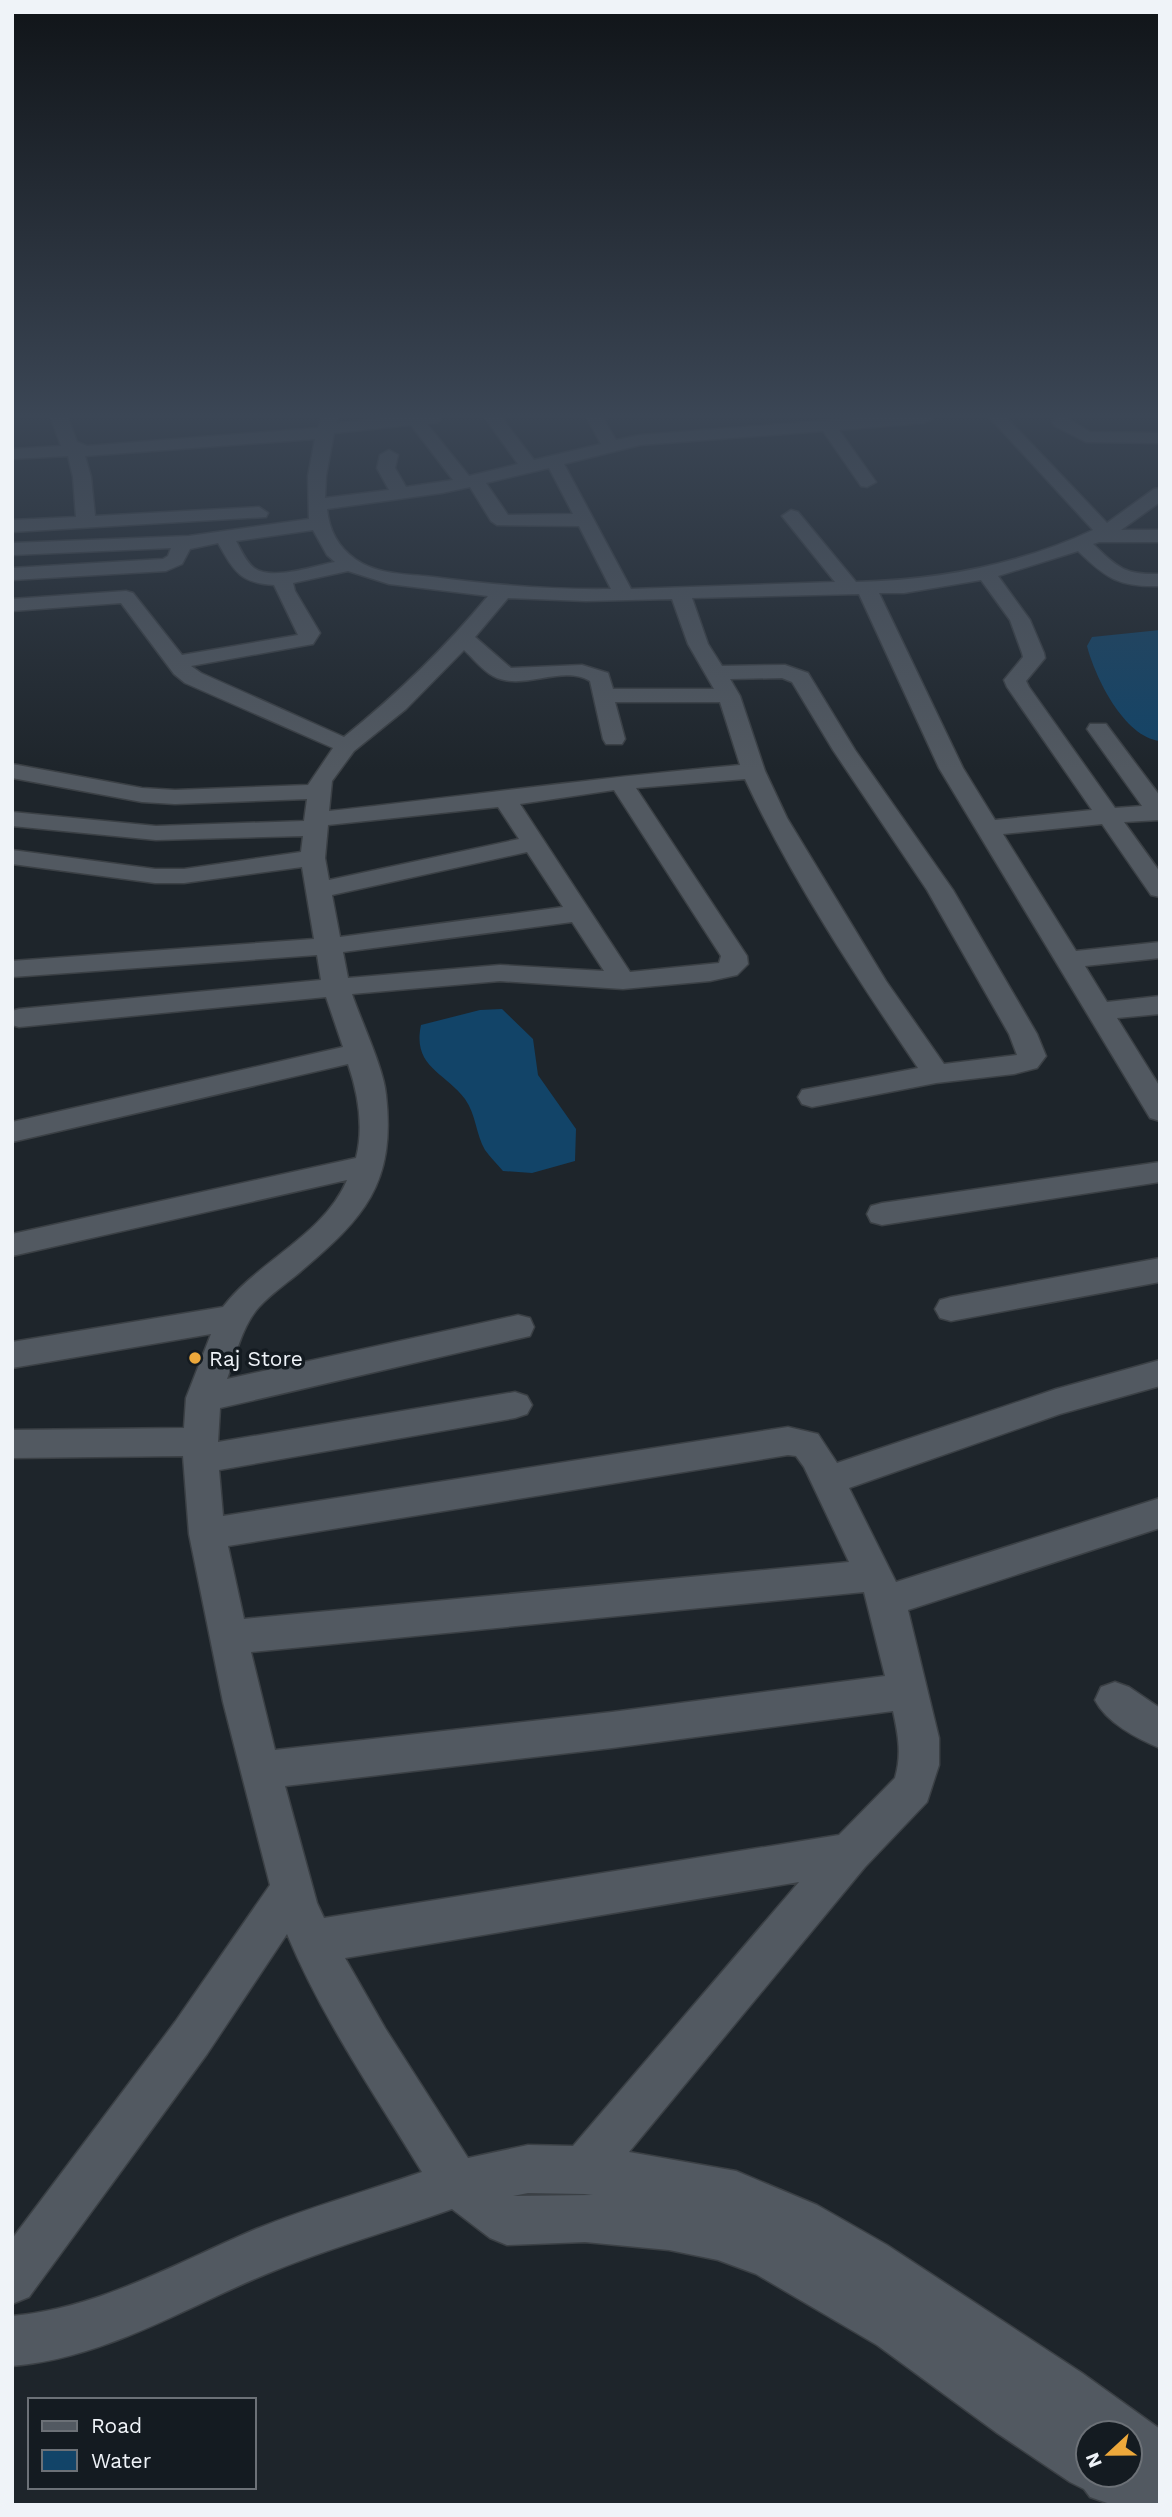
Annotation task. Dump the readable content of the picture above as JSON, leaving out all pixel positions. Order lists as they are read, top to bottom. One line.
{"places":["Raj Store"],"legend":["Road","Water"],"north":"left"}
